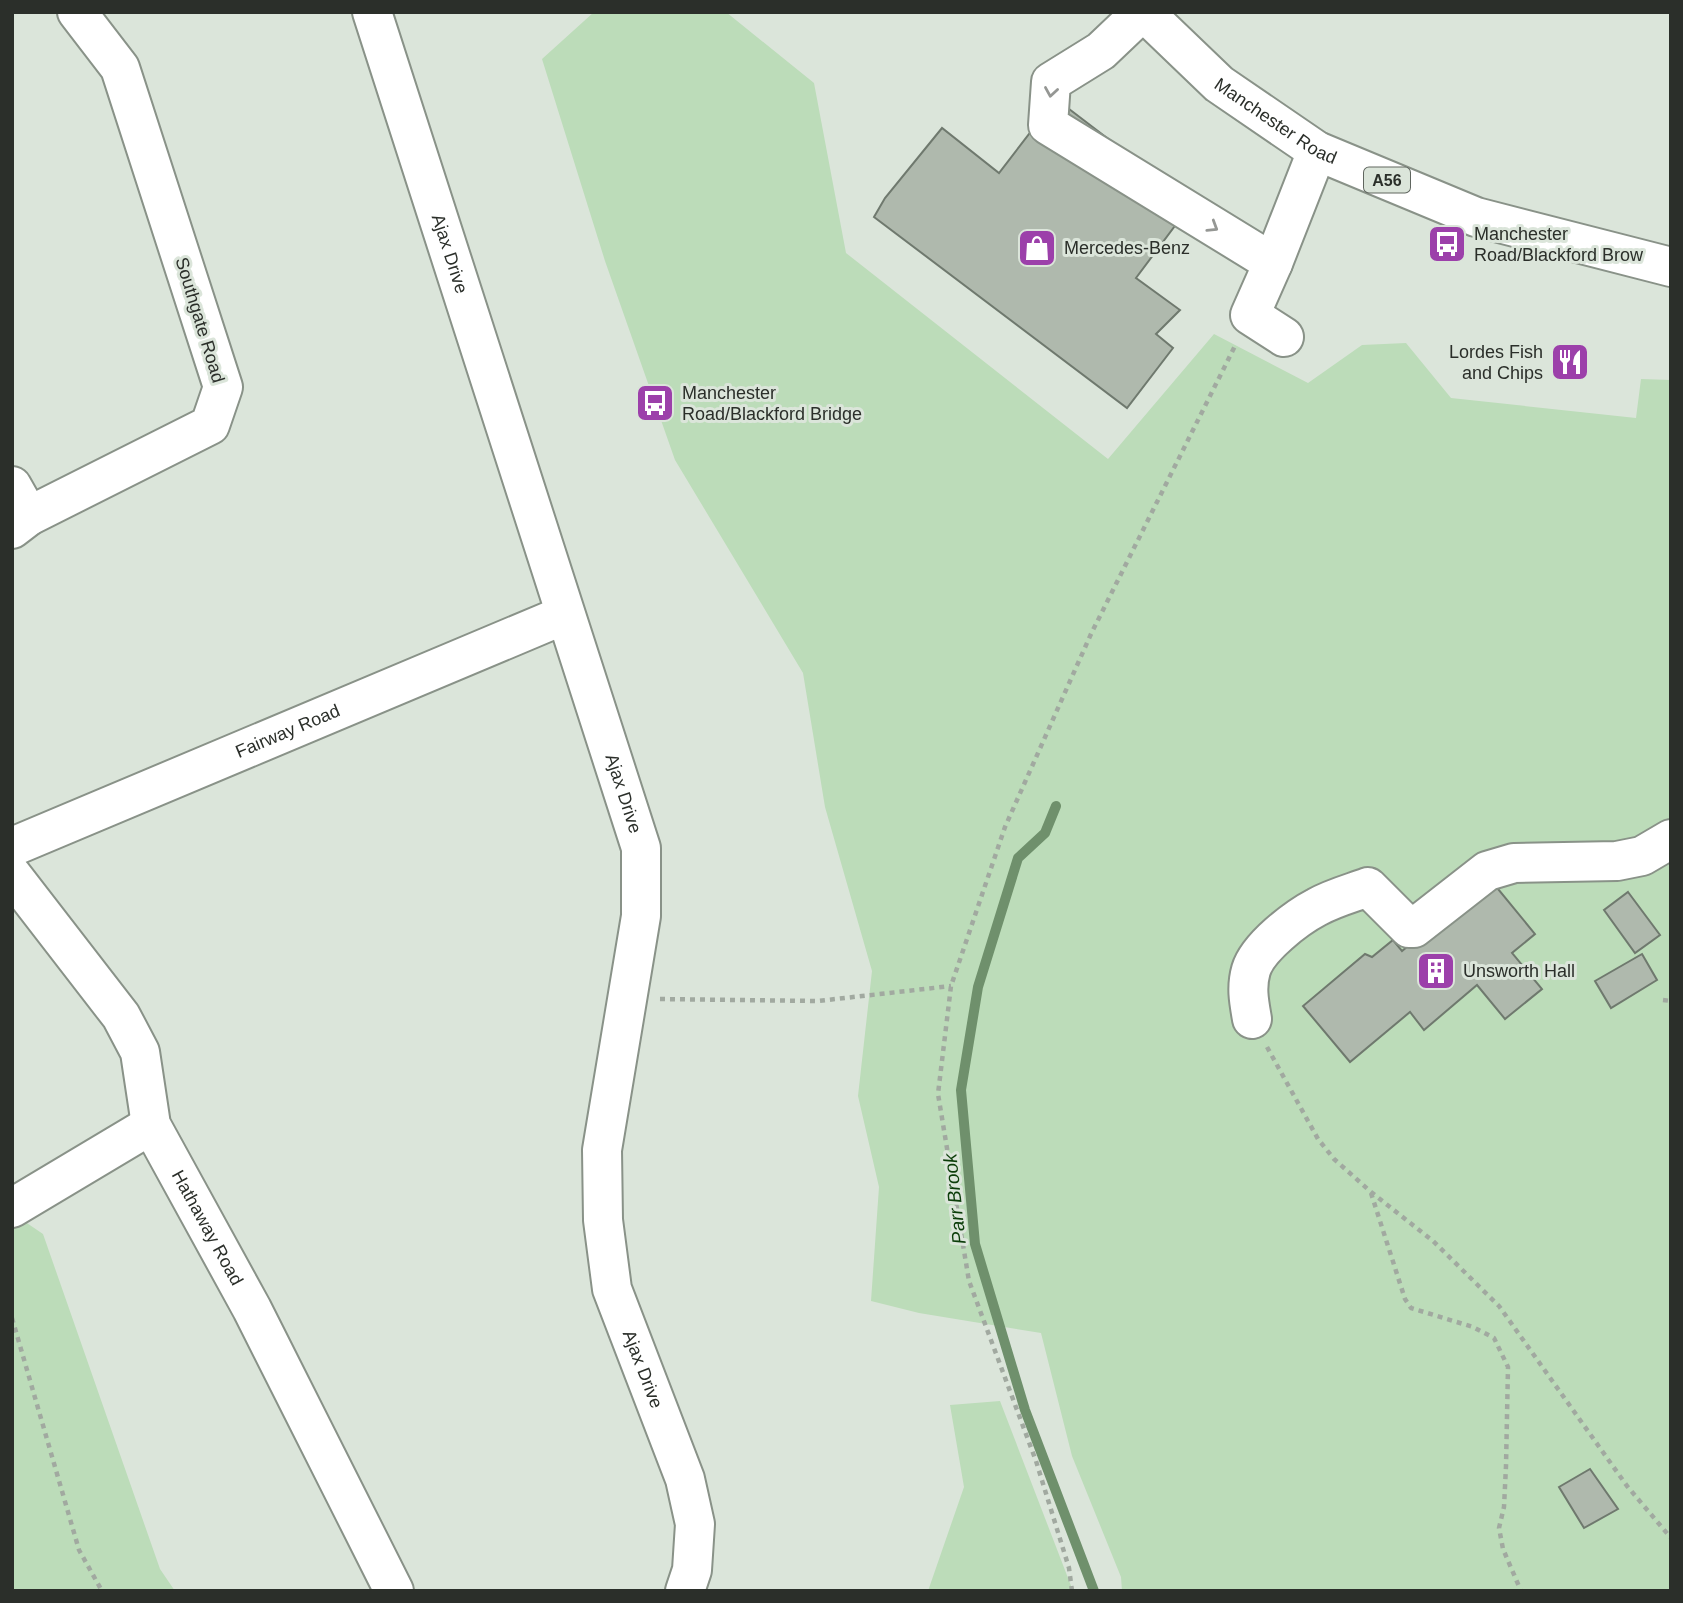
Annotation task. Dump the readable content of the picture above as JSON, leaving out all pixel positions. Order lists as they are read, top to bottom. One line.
{"streets":{"main road":["Manchester Road","A56","Ajax Drive","Southgate Road","Fairway Road","Hathaway Road"]},"crossings":[["Ajax Drive","Fairway Road"]],"water":["Parr Brook"],"places":{"bus stop":["Manchester Road/Blackford Brow","Manchester Road/Blackford Bridge"],"shop":["Mercedes-Benz"],"restaurant":["Lordes Fish and Chips"],"building":["Unsworth Hall"]}}
